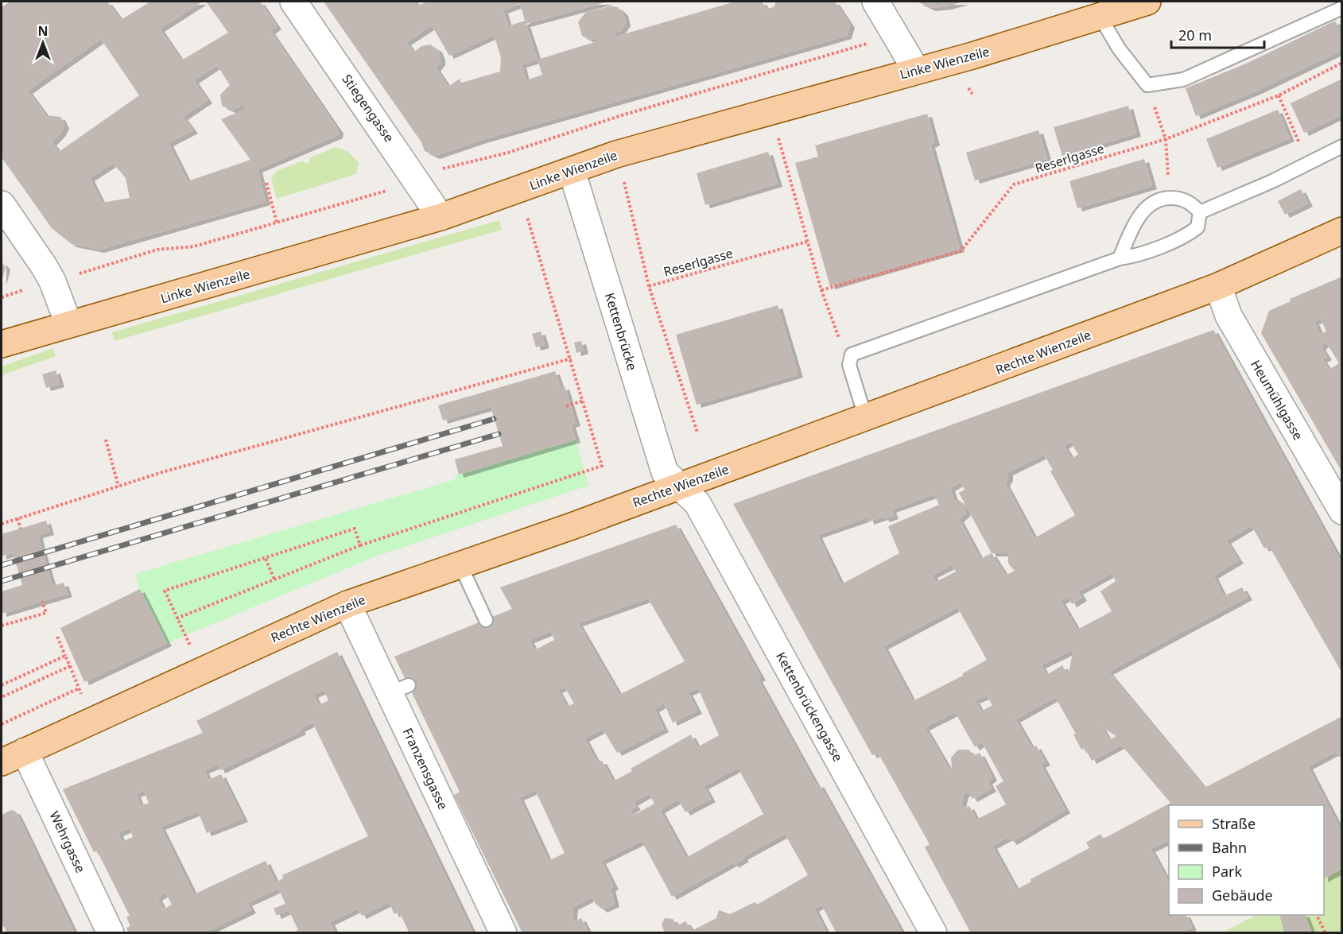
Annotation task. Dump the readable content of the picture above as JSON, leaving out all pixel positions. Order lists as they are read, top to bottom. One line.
{"streets":{"main road":["Linke Wienzeile","Rechte Wienzeile"],"street":["Stiegengasse","Kettenbrücke","Heumühlgasse","Kettenbrückengasse","Franzensgasse","Wehrgasse"],"path":["Reserlgasse"]},"crossings":[["Linke Wienzeile","Stiegengasse"],["Linke Wienzeile","Kettenbrücke"],["Kettenbrücke","Rechte Wienzeile"],["Kettenbrücke","Kettenbrückengasse"],["Rechte Wienzeile","Heumühlgasse"],["Rechte Wienzeile","Kettenbrückengasse"],["Rechte Wienzeile","Franzensgasse"],["Rechte Wienzeile","Wehrgasse"]],"legend":["Straße","Bahn","Park","Gebäude"],"scale_bar":"20 m","north":"top"}
